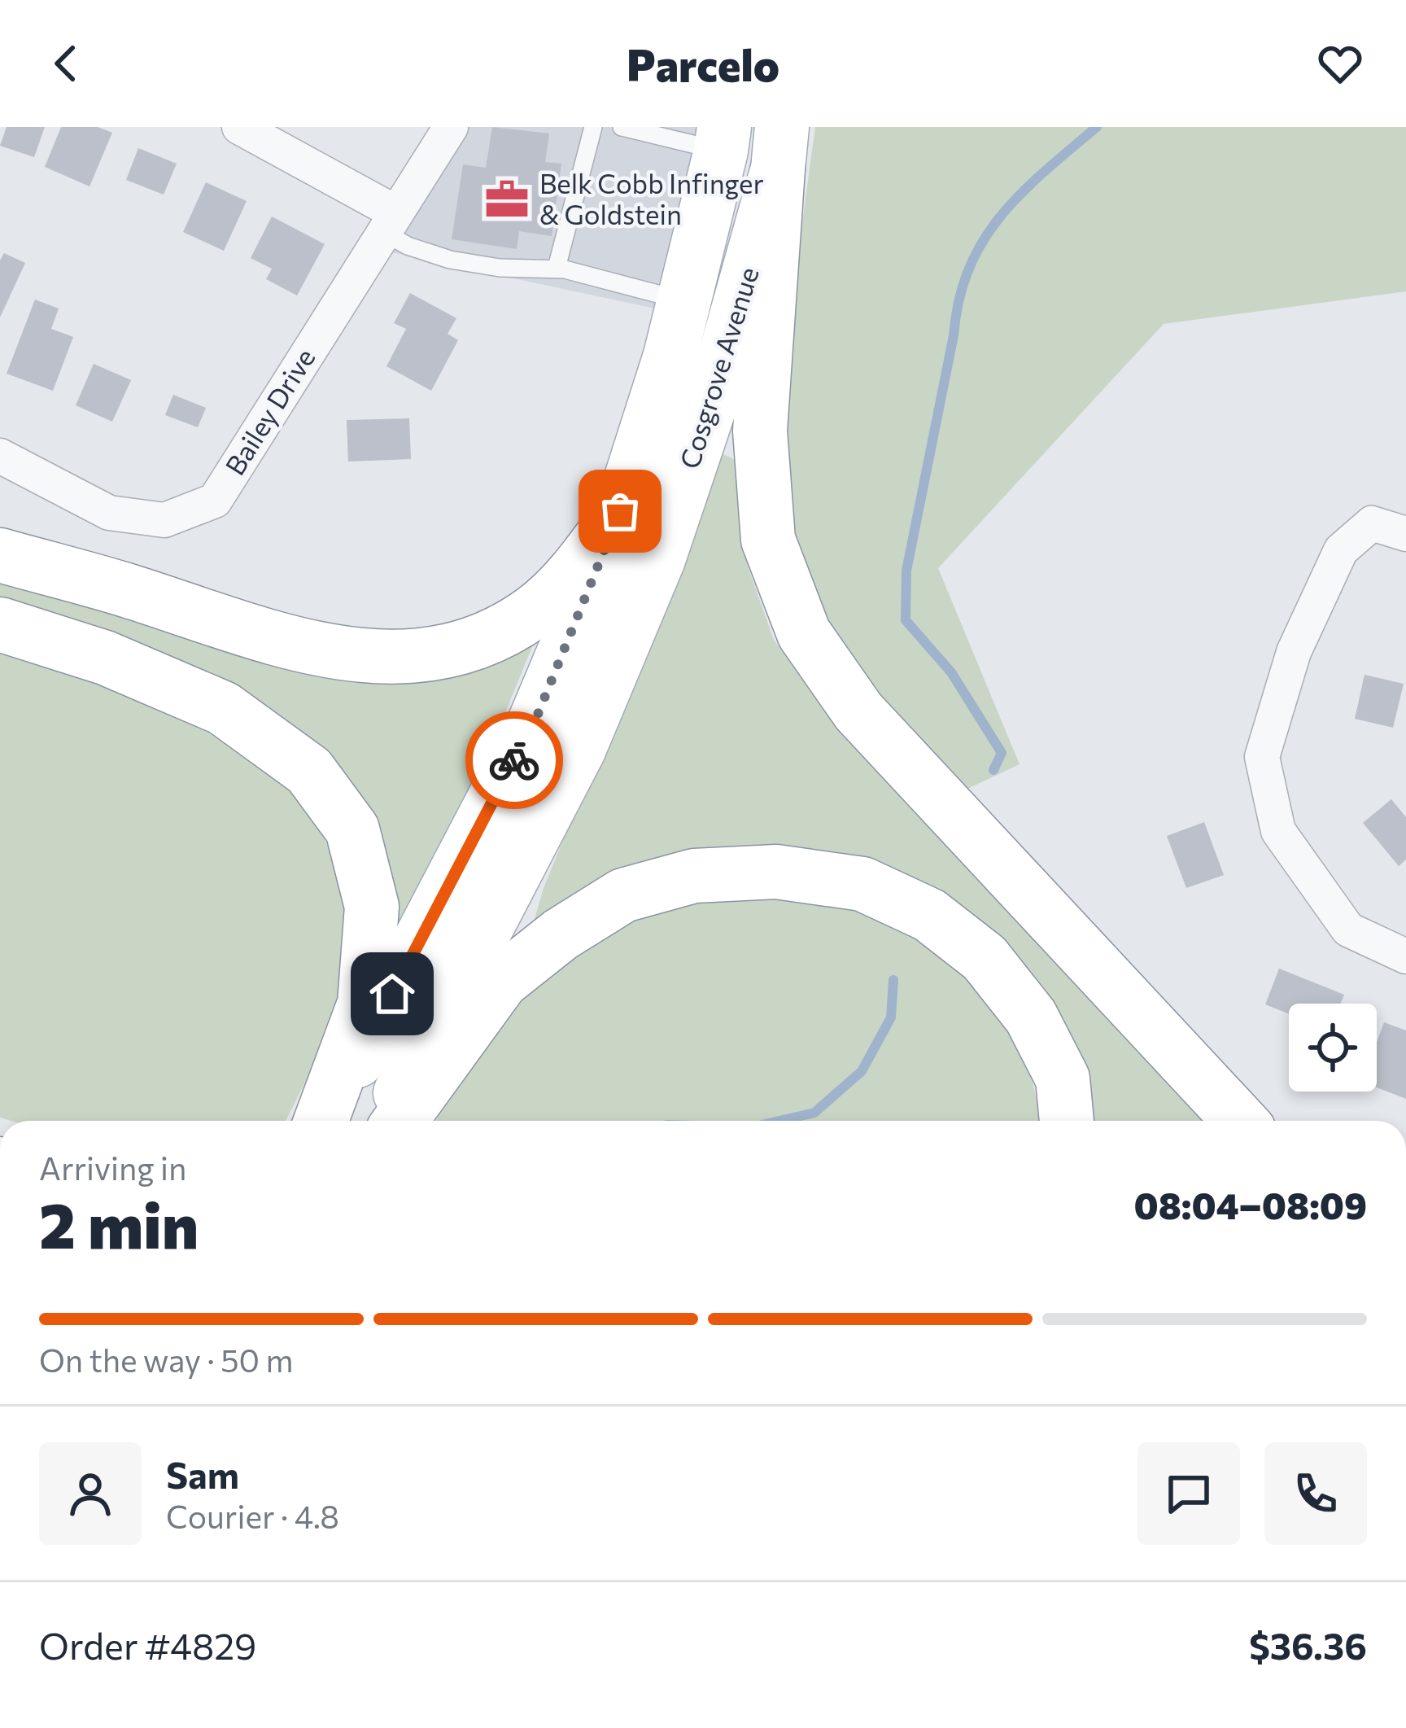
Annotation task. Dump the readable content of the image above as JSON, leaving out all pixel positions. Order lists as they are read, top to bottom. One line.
{"streets":{"main road":["Cosgrove Avenue"],"street":["Bailey Drive"]},"places":{"office":["Belk Cobb Infinger & Goldstein"]},"page":{"header":"Parcelo","heading":["2 min","Arriving in","08:04–08:09"],"panel":["Sam","Courier · 4.8","Order #4829","$36.36"],"bar":"On the way · 50 m"}}
